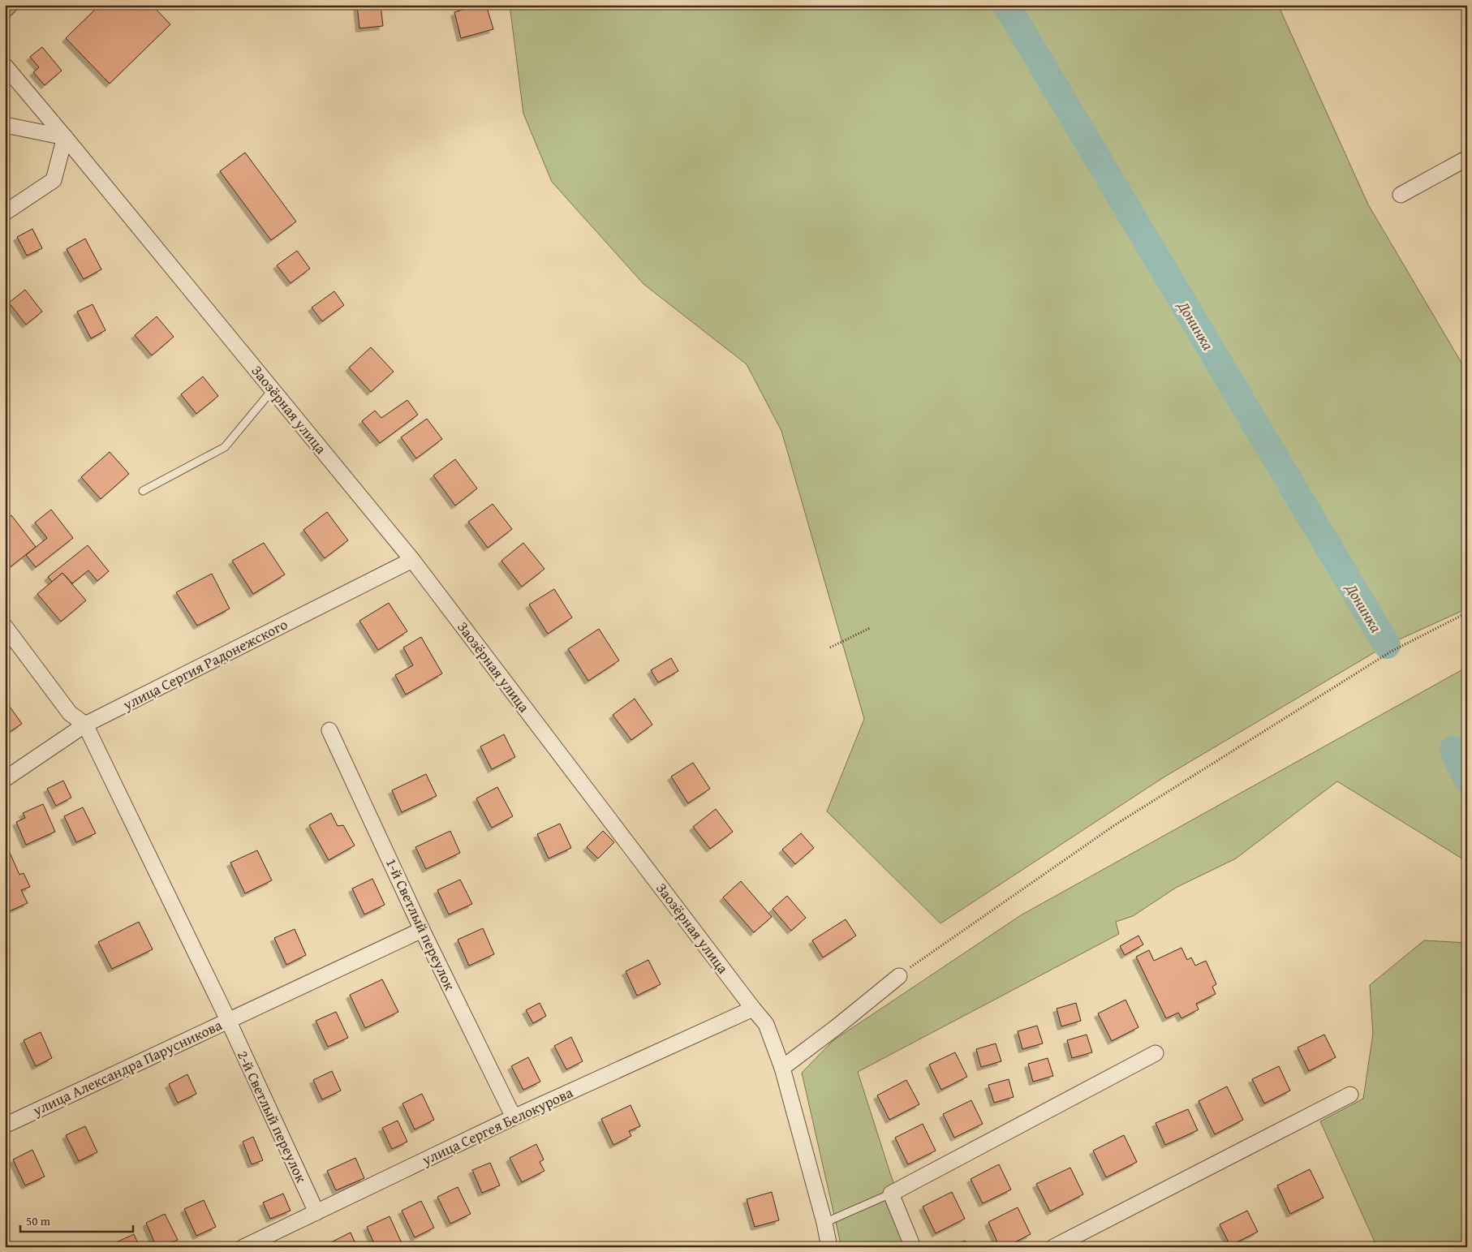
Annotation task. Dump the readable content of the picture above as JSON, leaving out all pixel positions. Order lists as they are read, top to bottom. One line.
{"streets":{"street":["Заозёрная улица","улица Сергия Радонежского","1-й Светлый переулок","улица Александра Парусникова","2-й Светлый переулок","улица Сергея Белокурова"]},"crossings":[["Заозёрная улица","улица Сергия Радонежского"],["Заозёрная улица","улица Сергея Белокурова"],["улица Сергия Радонежского","2-й Светлый переулок"],["1-й Светлый переулок","улица Александра Парусникова"],["1-й Светлый переулок","улица Сергея Белокурова"],["улица Александра Парусникова","2-й Светлый переулок"],["2-й Светлый переулок","улица Сергея Белокурова"]],"water":["Донинка"],"scale_bar":"50 m"}
